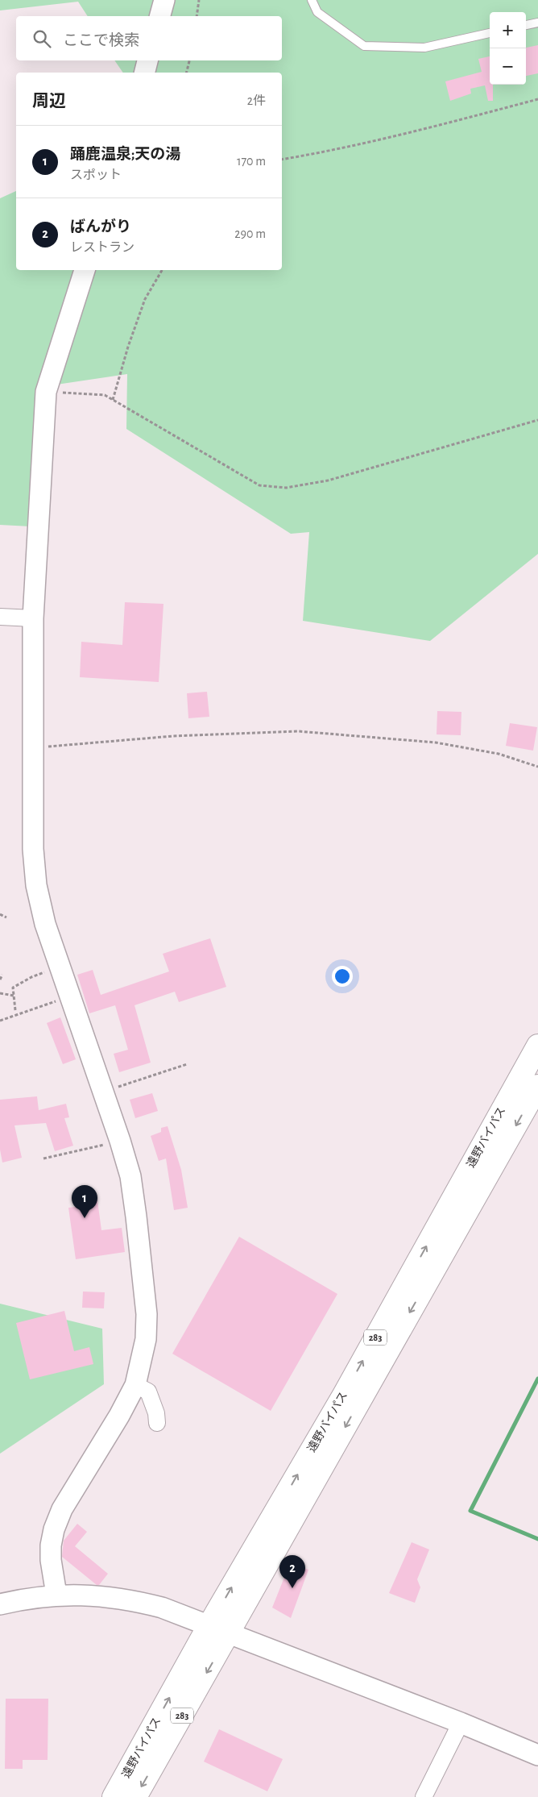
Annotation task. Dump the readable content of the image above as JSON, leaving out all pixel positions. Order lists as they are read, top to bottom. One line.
{"streets":{"highway":["遠野バイパス","283"]},"page":{"map_buttons":["+","−"],"search":"ここで検索","heading":["周辺","2件"],"list":[{"mark":"1","name":"踊鹿温泉;天の湯","note":"スポット","value":"170 m"},{"mark":"2","name":"ばんがり","note":"レストラン","value":"290 m"}],"pins":["1","2"]}}
